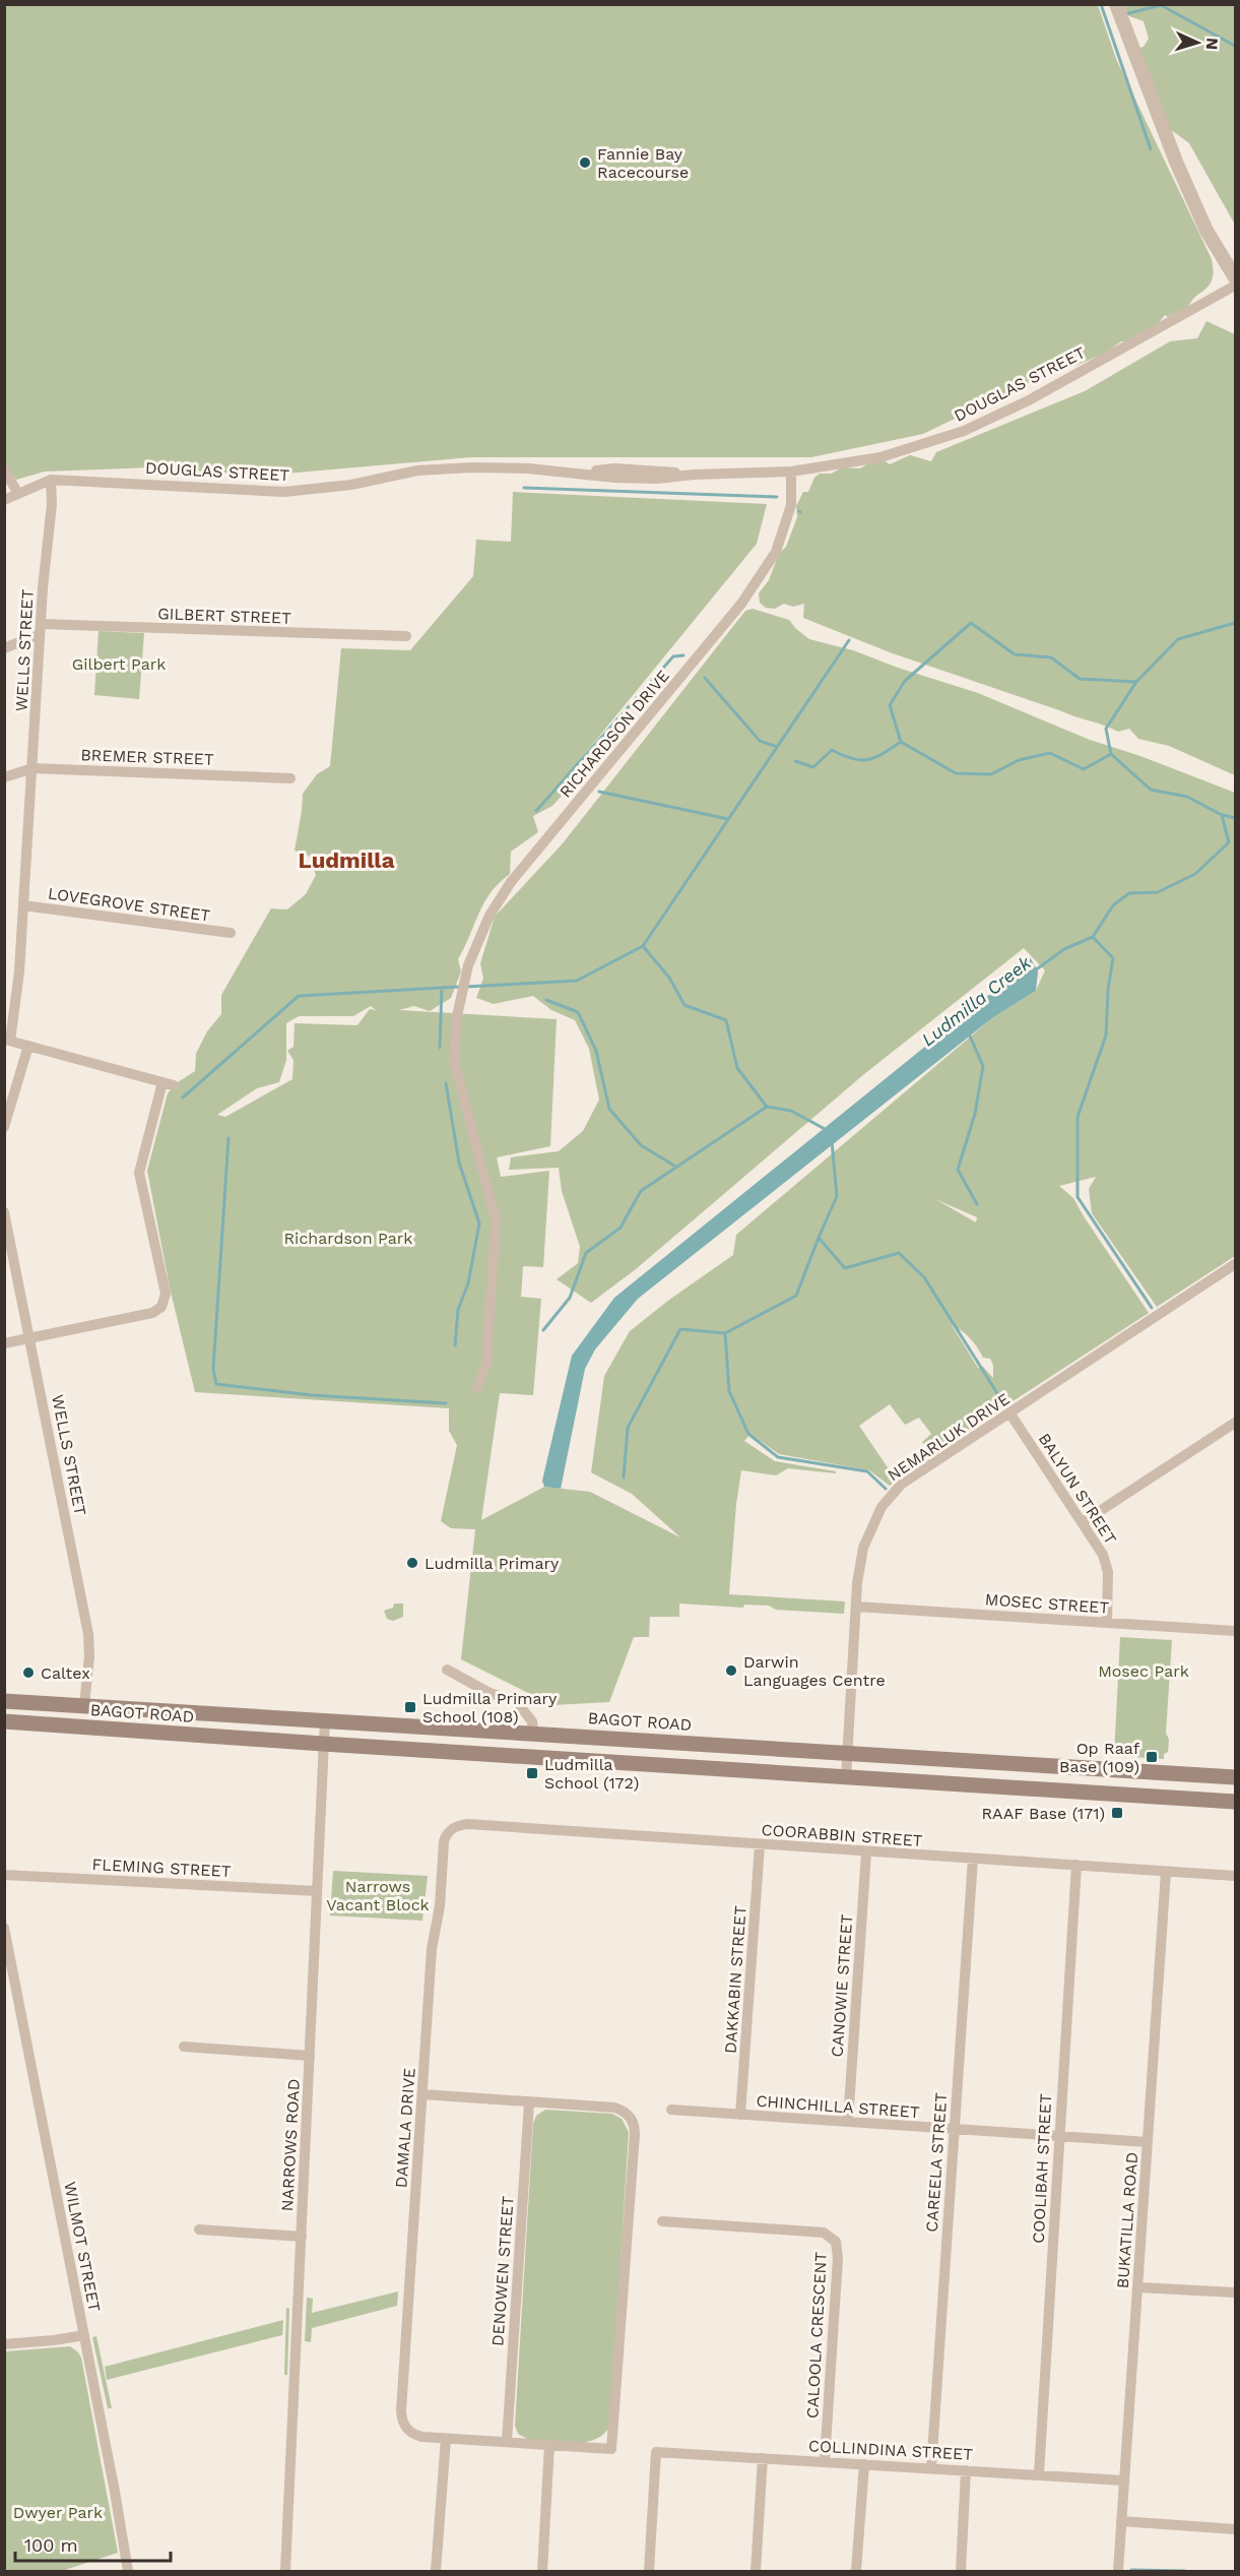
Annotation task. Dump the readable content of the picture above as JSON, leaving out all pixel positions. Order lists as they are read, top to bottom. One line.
{"streets":{"main road":["BAGOT ROAD"],"street":["DOUGLAS STREET","GILBERT STREET","WELLS STREET","RICHARDSON DRIVE","BREMER STREET","LOVEGROVE STREET","NEMARLUK DRIVE","BALYUN STREET","MOSEC STREET","COORABBIN STREET","FLEMING STREET","DAKKABIN STREET","CANOWIE STREET","CHINCHILLA STREET","DAMALA DRIVE","NARROWS ROAD","CAREELA STREET","COOLIBAH STREET","BUKATILLA ROAD","WILMOT STREET","DENOWEN STREET","CALOOLA CRESCENT","COLLINDINA STREET"]},"crossings":[["DOUGLAS STREET","WELLS STREET"],["DOUGLAS STREET","RICHARDSON DRIVE"],["GILBERT STREET","WELLS STREET"],["WELLS STREET","BREMER STREET"],["WELLS STREET","LOVEGROVE STREET"],["WELLS STREET","BAGOT ROAD"],["NEMARLUK DRIVE","BALYUN STREET"],["NEMARLUK DRIVE","MOSEC STREET"],["NEMARLUK DRIVE","BAGOT ROAD"],["BALYUN STREET","MOSEC STREET"],["BAGOT ROAD","NARROWS ROAD"],["COORABBIN STREET","DAKKABIN STREET"],["COORABBIN STREET","CANOWIE STREET"],["COORABBIN STREET","DAMALA DRIVE"],["COORABBIN STREET","CAREELA STREET"],["COORABBIN STREET","COOLIBAH STREET"],["COORABBIN STREET","BUKATILLA ROAD"],["FLEMING STREET","NARROWS ROAD"],["DAKKABIN STREET","CHINCHILLA STREET"],["CANOWIE STREET","CHINCHILLA STREET"],["CHINCHILLA STREET","CAREELA STREET"],["CHINCHILLA STREET","COOLIBAH STREET"],["CHINCHILLA STREET","BUKATILLA ROAD"],["CAREELA STREET","COLLINDINA STREET"],["COOLIBAH STREET","COLLINDINA STREET"],["BUKATILLA ROAD","COLLINDINA STREET"],["CALOOLA CRESCENT","COLLINDINA STREET"]],"districts":["Ludmilla"],"water":["Ludmilla Creek"],"parks":["Gilbert Park","Richardson Park","Mosec Park","Narrows Vacant Block","Dwyer Park"],"places":{"other":["Fannie Bay Racecourse","Ludmilla Primary","Darwin Languages Centre","Caltex"],"transit":["Ludmilla Primary School (108)","Op Raaf Base (109)","Ludmilla School (172)","RAAF Base (171)"]},"scale_bar":"100 m","north":"right"}
